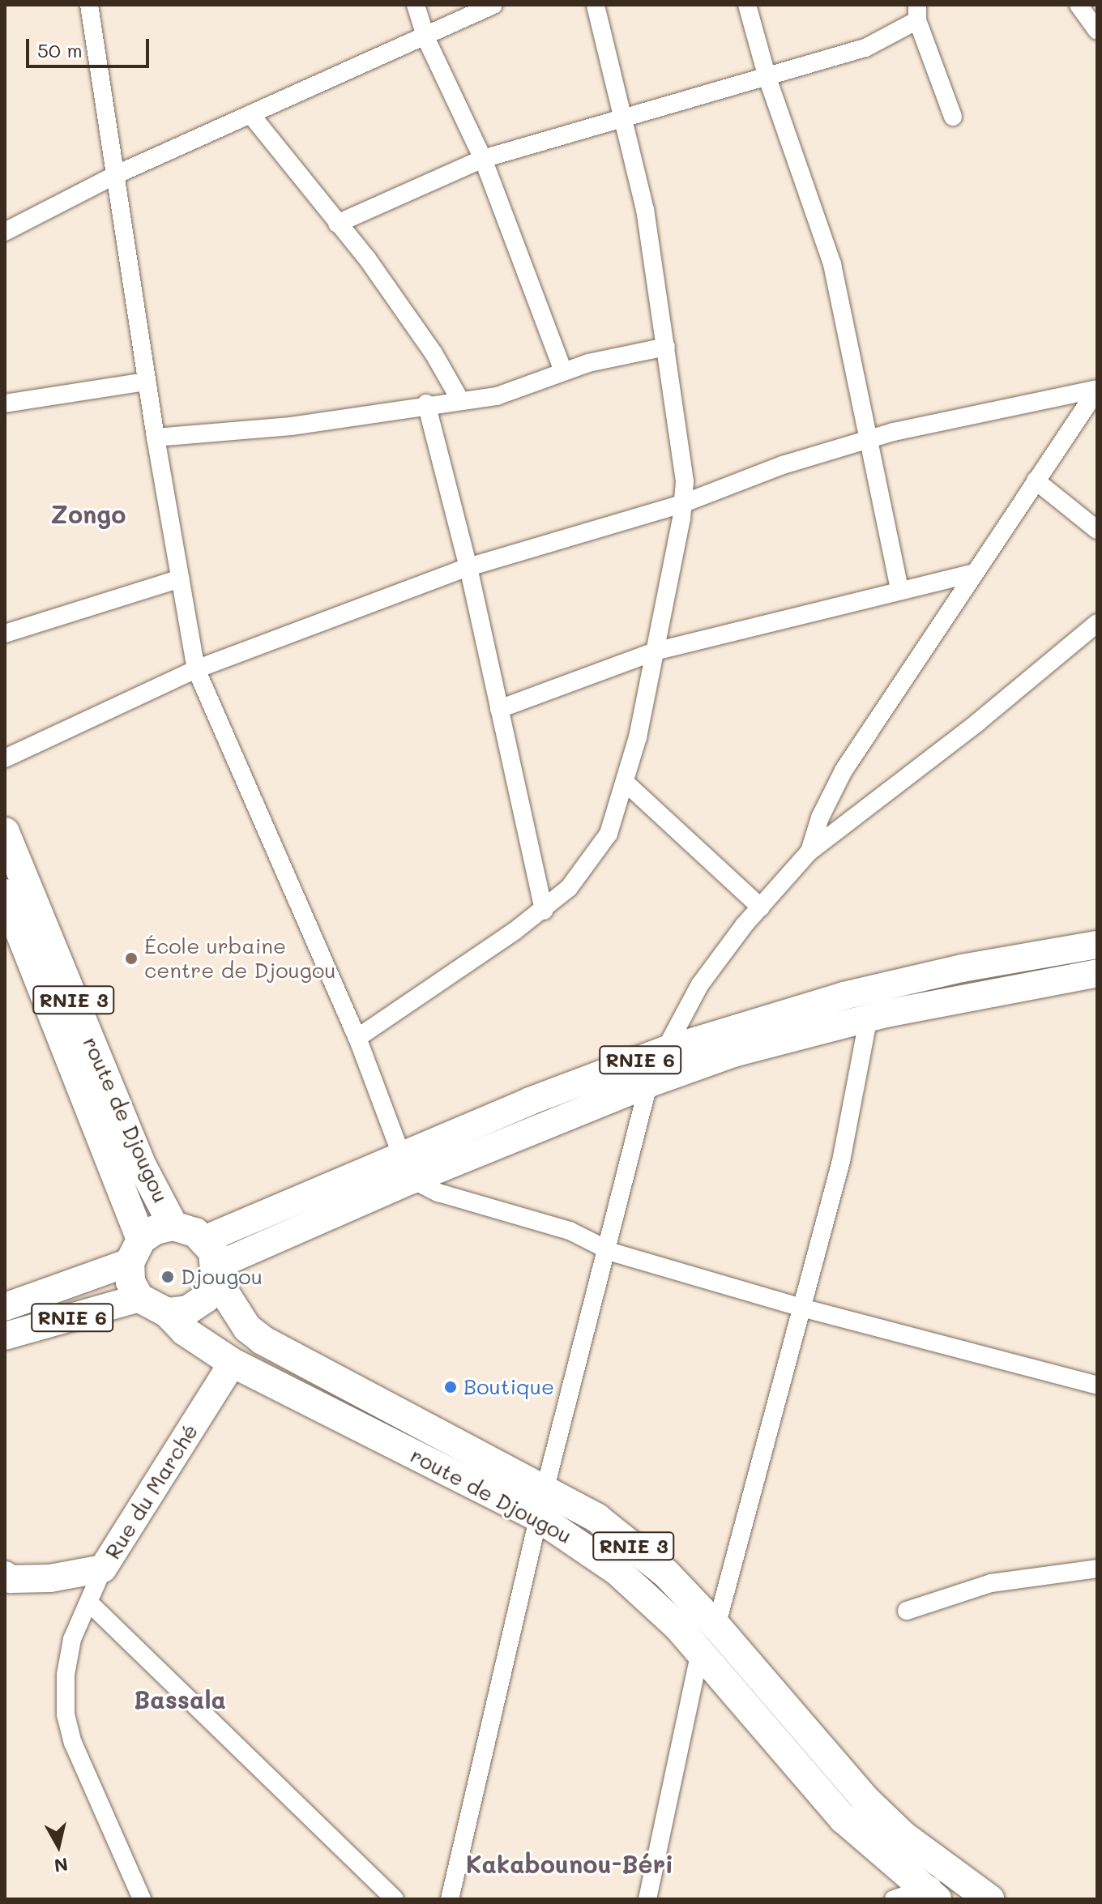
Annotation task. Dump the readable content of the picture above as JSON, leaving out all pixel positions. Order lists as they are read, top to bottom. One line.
{"streets":{"highway":["RNIE 3","route de Djougou"],"main road":["RNIE 6","Rue du Marché"]},"crossings":[["RNIE 3","RNIE 6"],["RNIE 3","route de Djougou"],["RNIE 6","route de Djougou"],["route de Djougou","Rue du Marché"]],"districts":["Zongo","Bassala","Kakabounou-Béri"],"places":["École urbaine centre de Djougou","Djougou","Boutique"],"scale_bar":"50 m","north":"bottom"}
